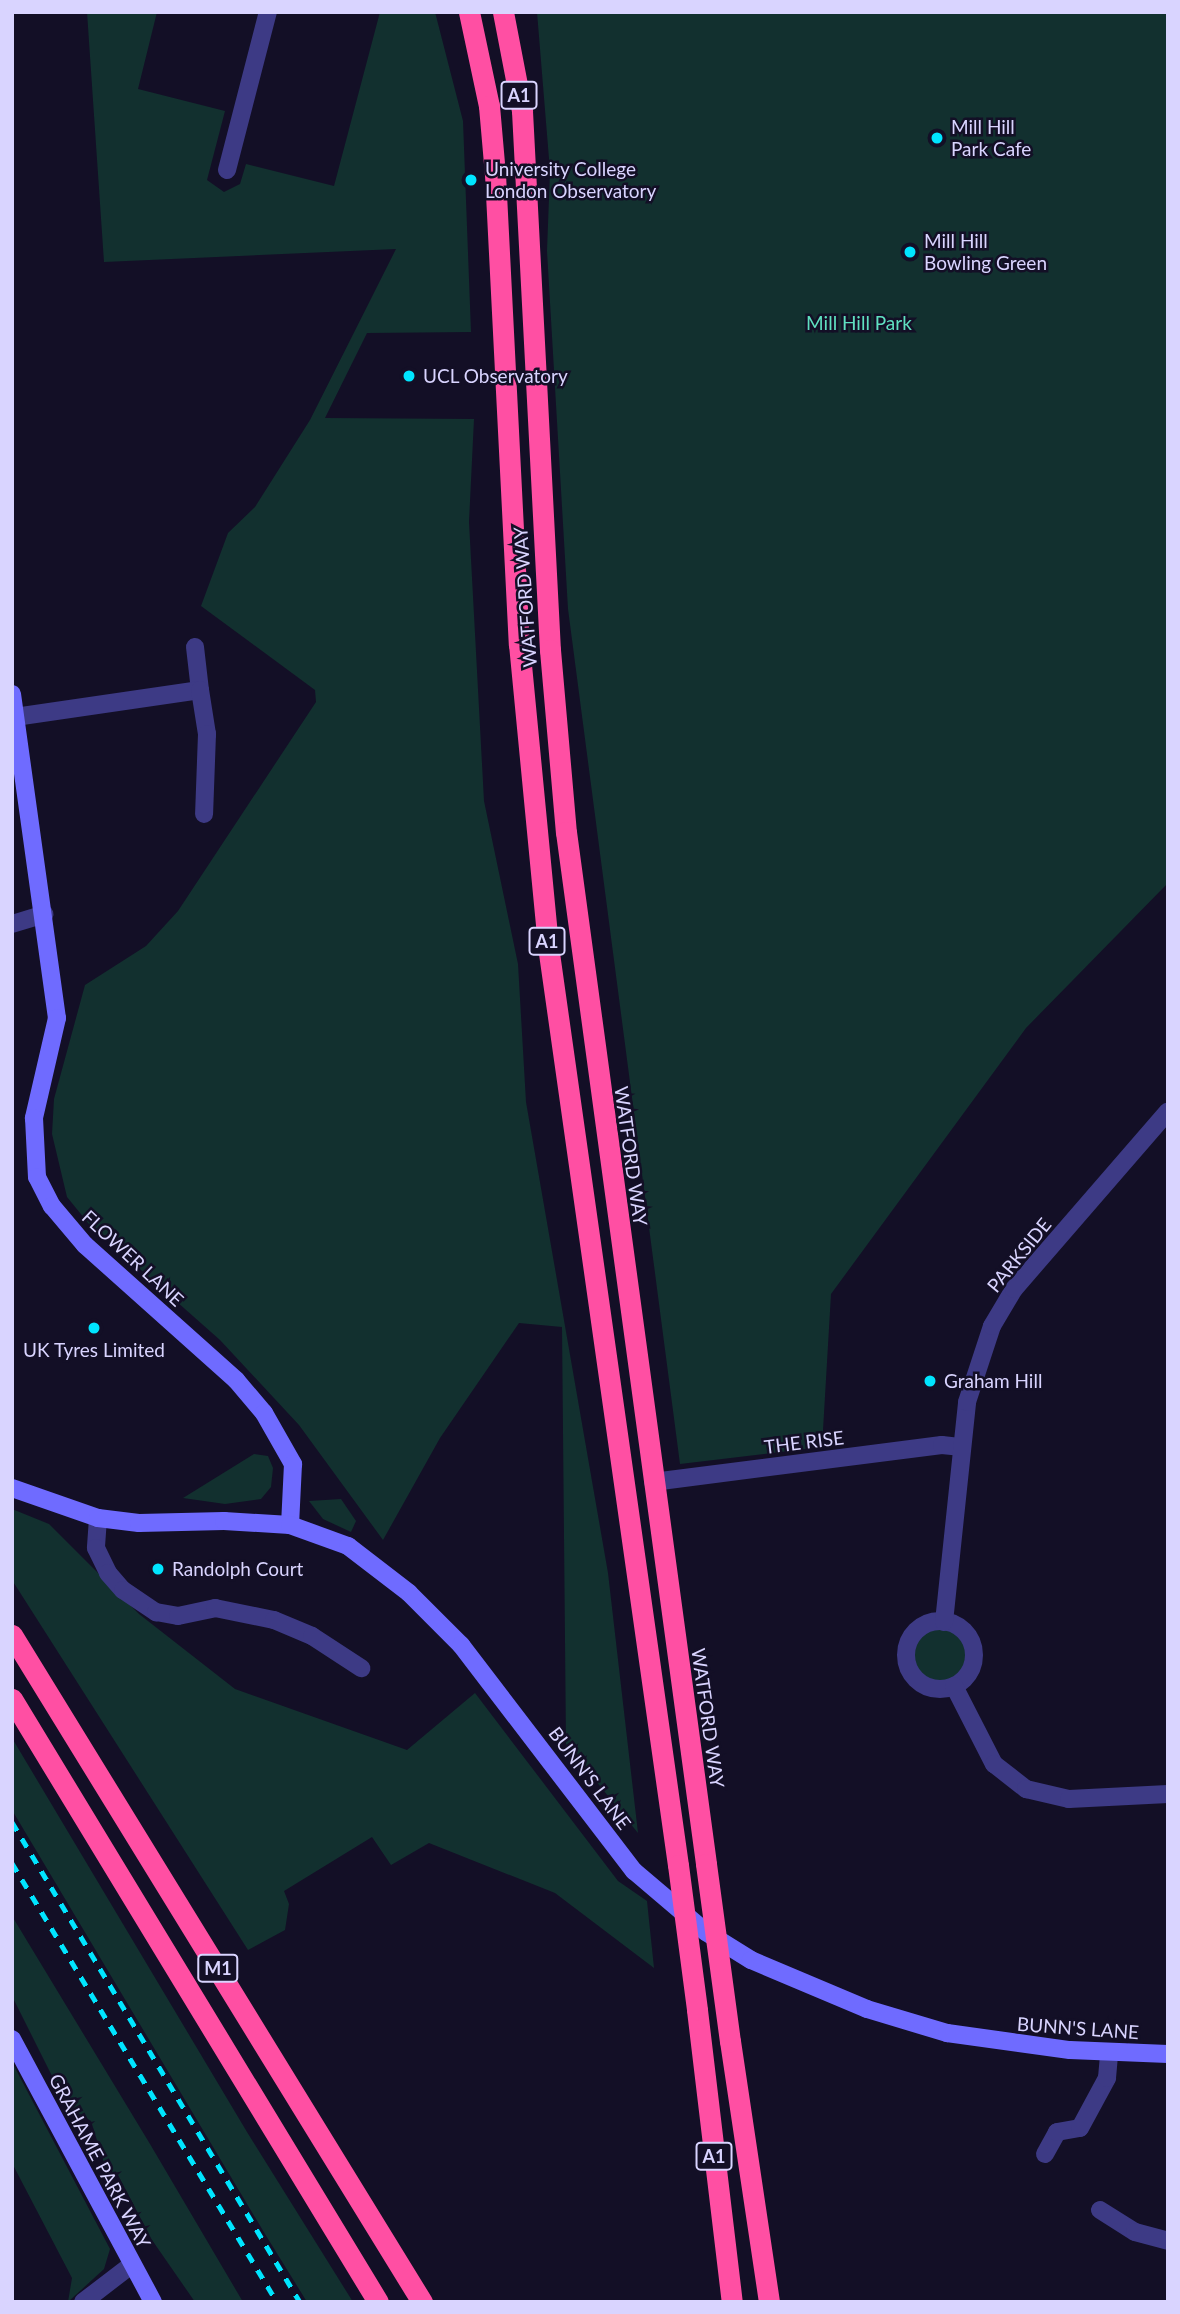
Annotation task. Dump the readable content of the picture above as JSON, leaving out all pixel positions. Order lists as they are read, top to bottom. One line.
{"streets":{"highway":["A1","WATFORD WAY","M1"],"street":["PARKSIDE","FLOWER LANE","THE RISE","BUNN'S LANE","GRAHAME PARK WAY"]},"crossings":[["WATFORD WAY","THE RISE"],["PARKSIDE","THE RISE"],["FLOWER LANE","BUNN'S LANE"]],"parks":["Mill Hill Park"],"places":["Mill Hill Park Cafe","University College London Observatory","Mill Hill Bowling Green","UCL Observatory","UK Tyres Limited","Graham Hill","Randolph Court"]}
